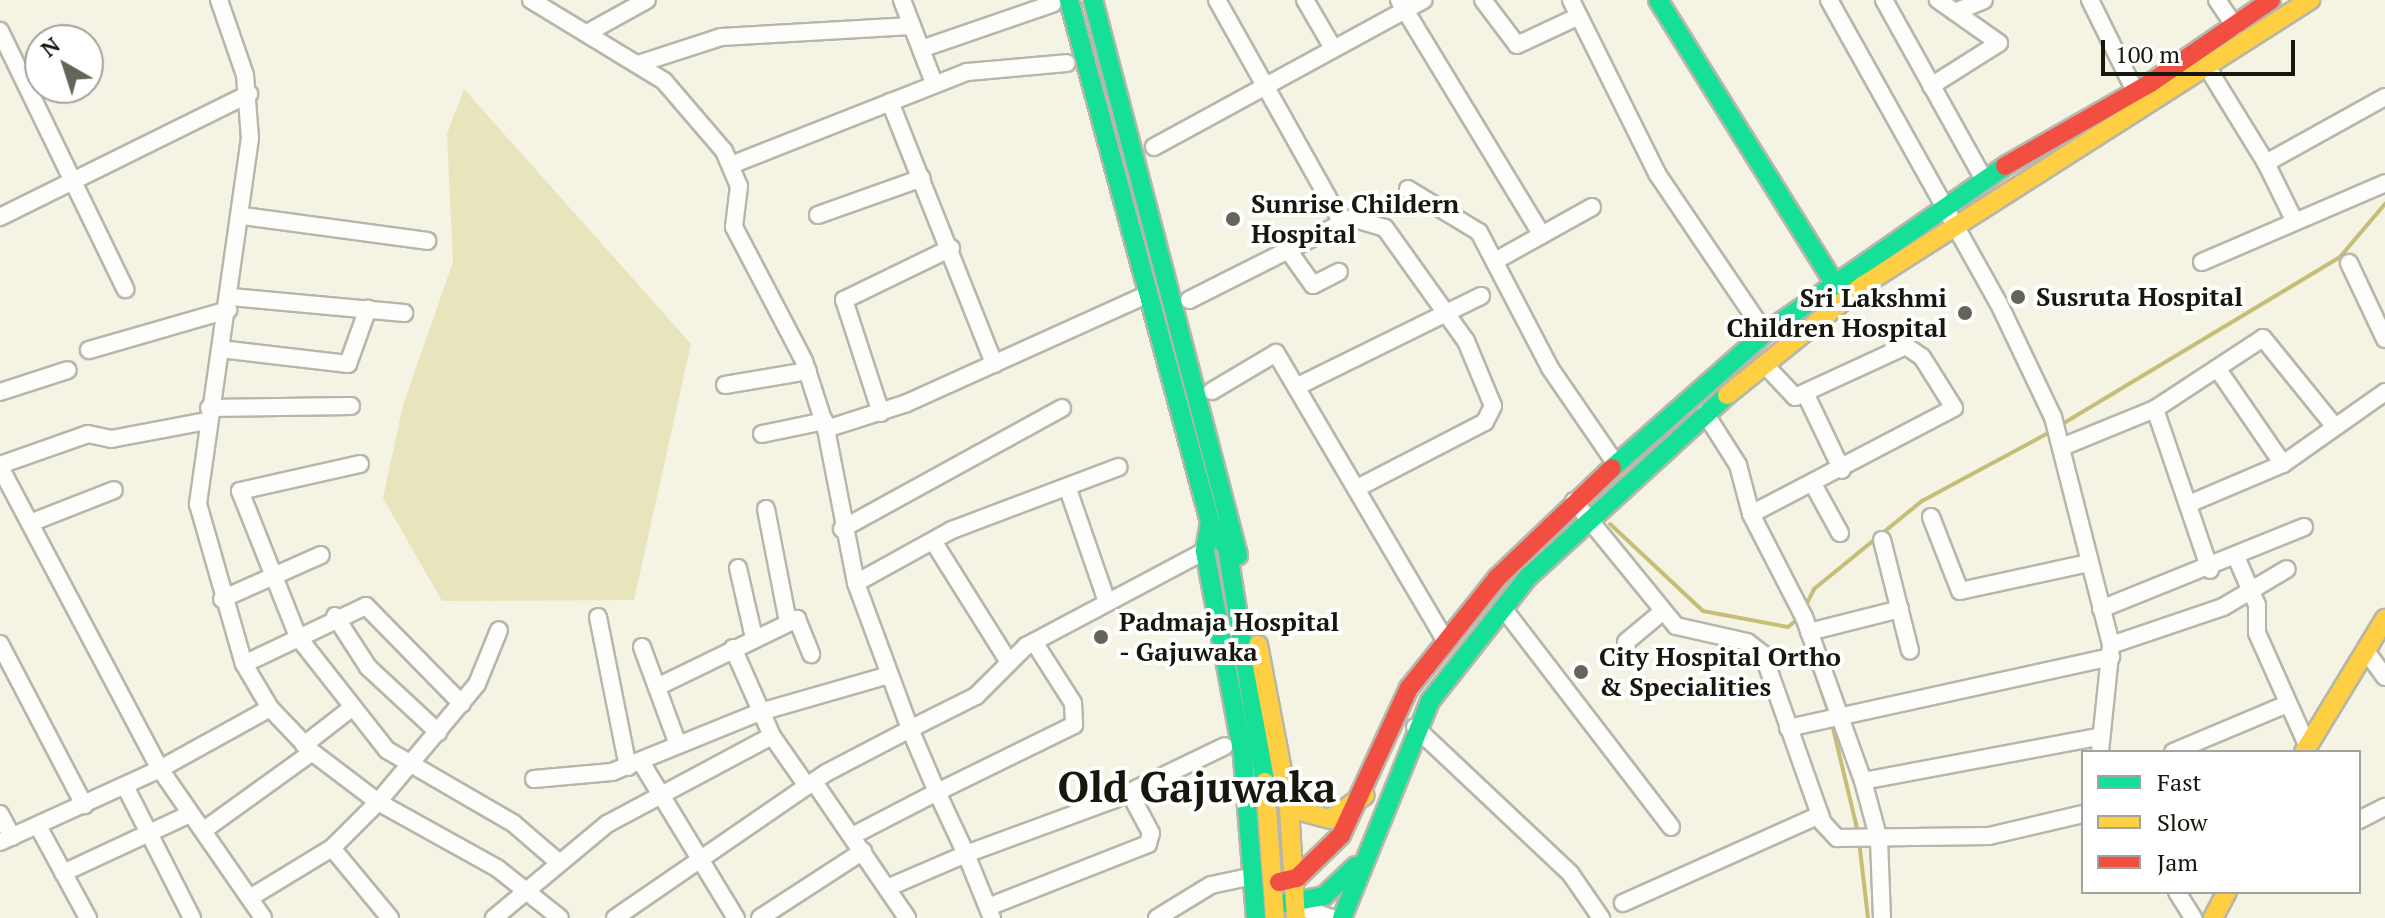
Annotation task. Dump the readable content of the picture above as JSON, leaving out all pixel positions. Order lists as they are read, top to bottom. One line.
{"districts":["Old Gajuwaka"],"places":["Sunrise Childern Hospital","Susruta Hospital","Sri Lakshmi Children Hospital","Padmaja Hospital - Gajuwaka","City Hospital Ortho & Specialities"],"legend":["Fast","Slow","Jam"],"scale_bar":"100 m","north":"top left"}
